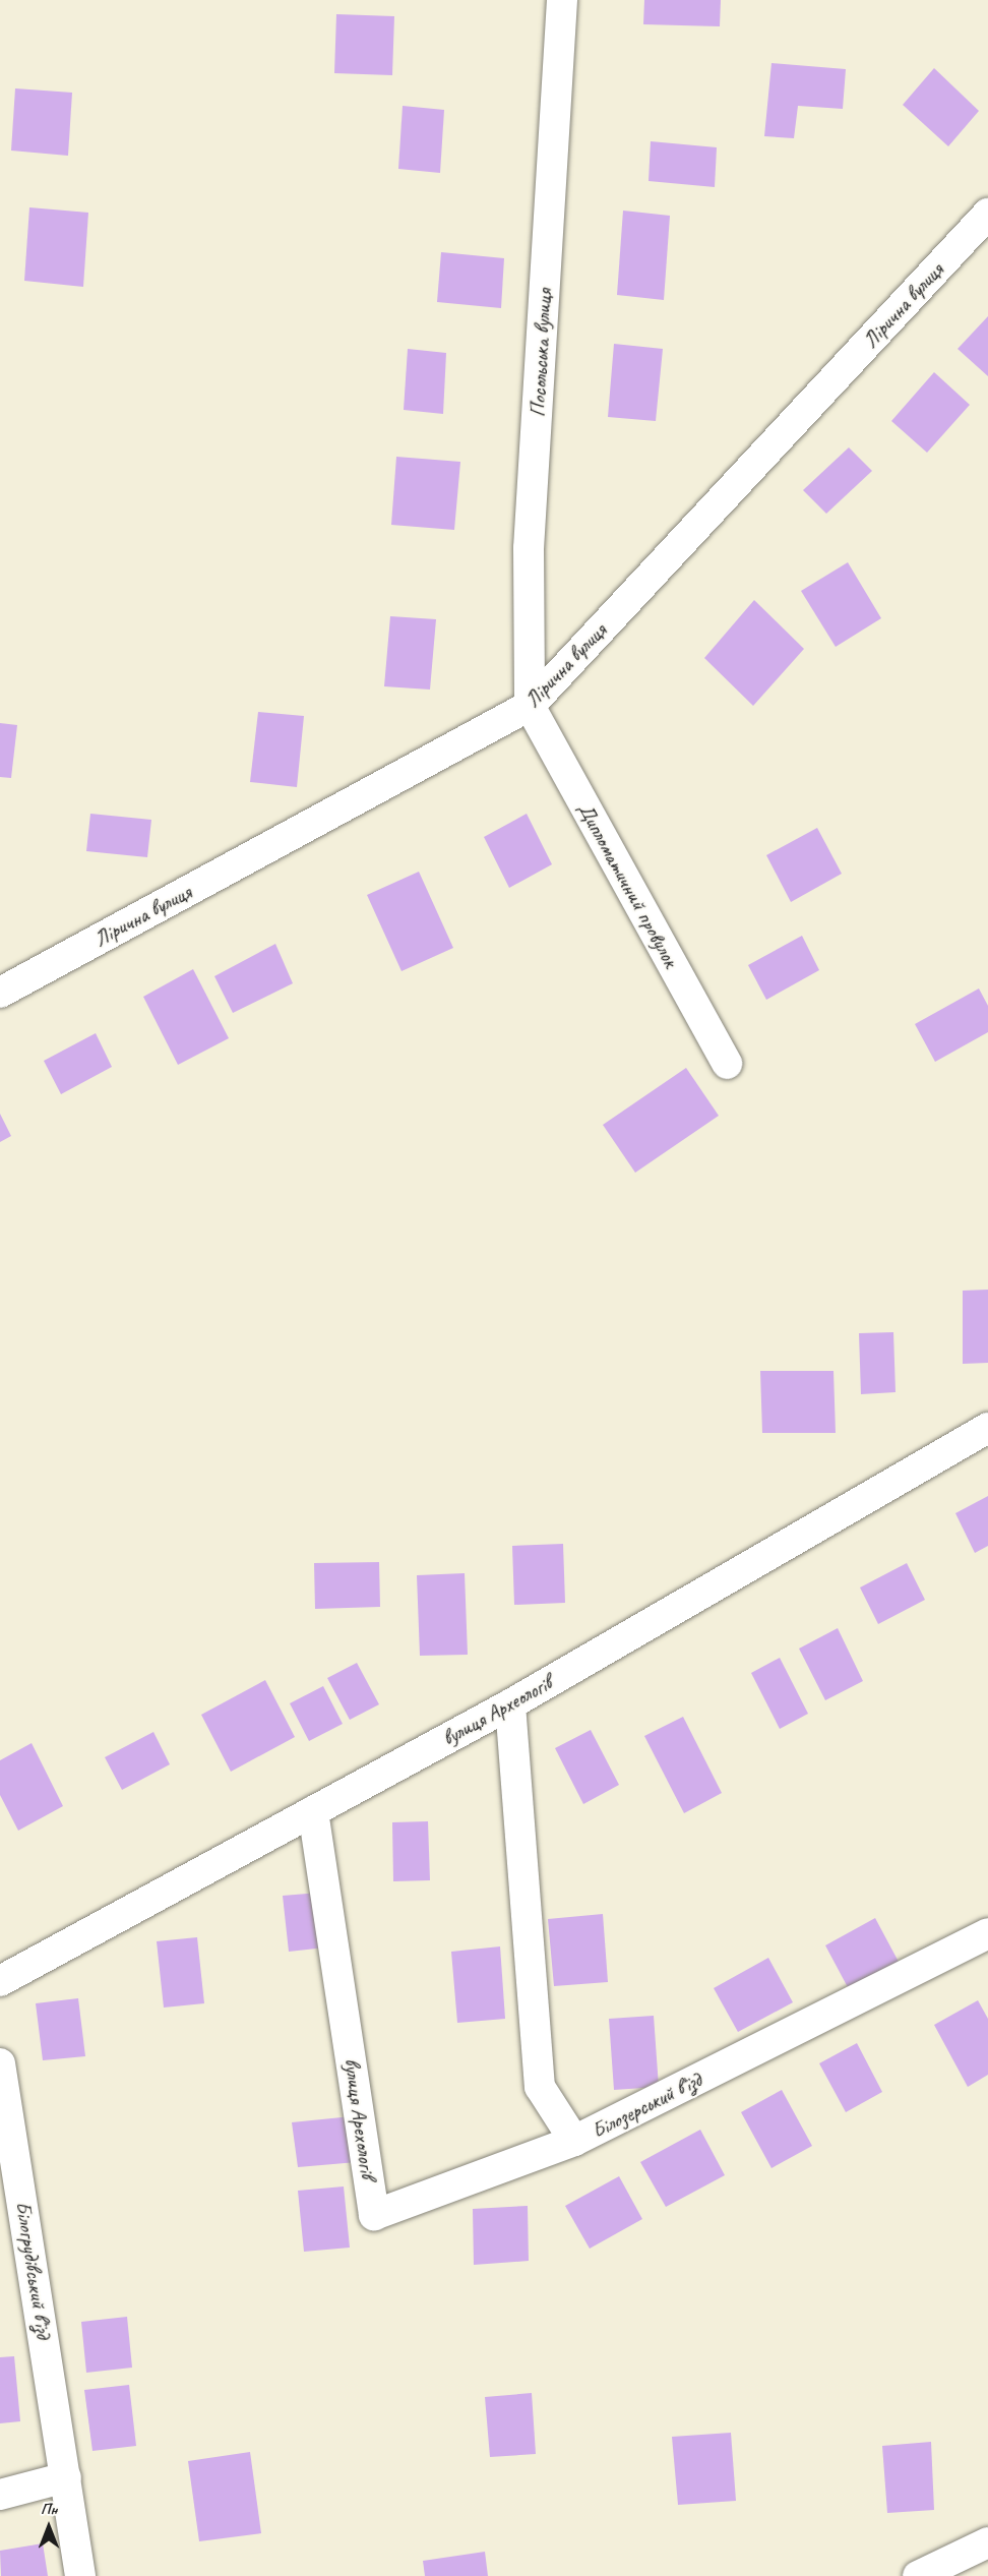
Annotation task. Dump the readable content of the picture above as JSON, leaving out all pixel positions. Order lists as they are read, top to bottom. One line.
{"streets":{"street":["Лірична вулиця","Посольська вулиця","Дипломатичний провулок","вулиця Археологів","Білозерський в'їзд","вулиця Арехологів","Білогрудівський в'їзд"]},"crossings":[["Лірична вулиця","Посольська вулиця"],["Лірична вулиця","Дипломатичний провулок"],["Посольська вулиця","Дипломатичний провулок"],["вулиця Археологів","Білозерський в'їзд"],["вулиця Археологів","вулиця Арехологів"],["Білозерський в'їзд","вулиця Арехологів"]],"north":"top"}
